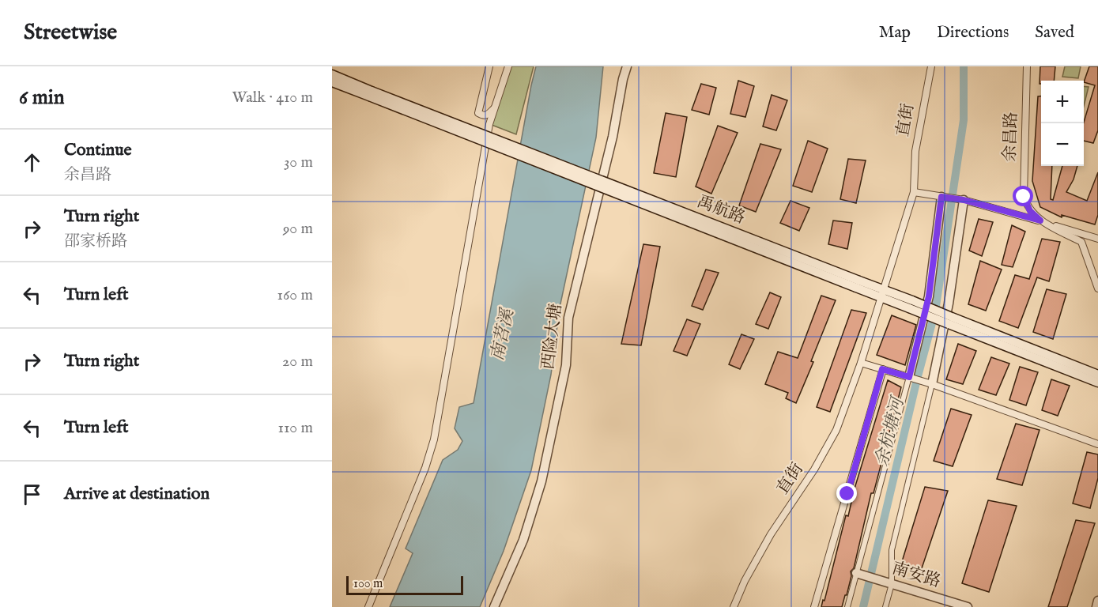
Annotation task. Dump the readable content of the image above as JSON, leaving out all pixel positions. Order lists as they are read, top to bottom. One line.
{"streets":{"street":["直街","余昌路","禹航路","西险大塘","南安路"]},"crossings":[["直街","禹航路"]],"water":["南苕溪","余杭塘河"],"scale_bar":"100 m","page":{"header":"Streetwise","nav":["Map","Directions","Saved"],"heading":["6 min","Walk · 410 m"],"map_buttons":["+","−"],"list":[["Continue","余昌路","30 m"],["Turn right","邵家桥路","90 m"],["Turn left","160 m"],["Turn right","20 m"],["Turn left","110 m"],"Arrive at destination"],"scale":"100 m"}}
